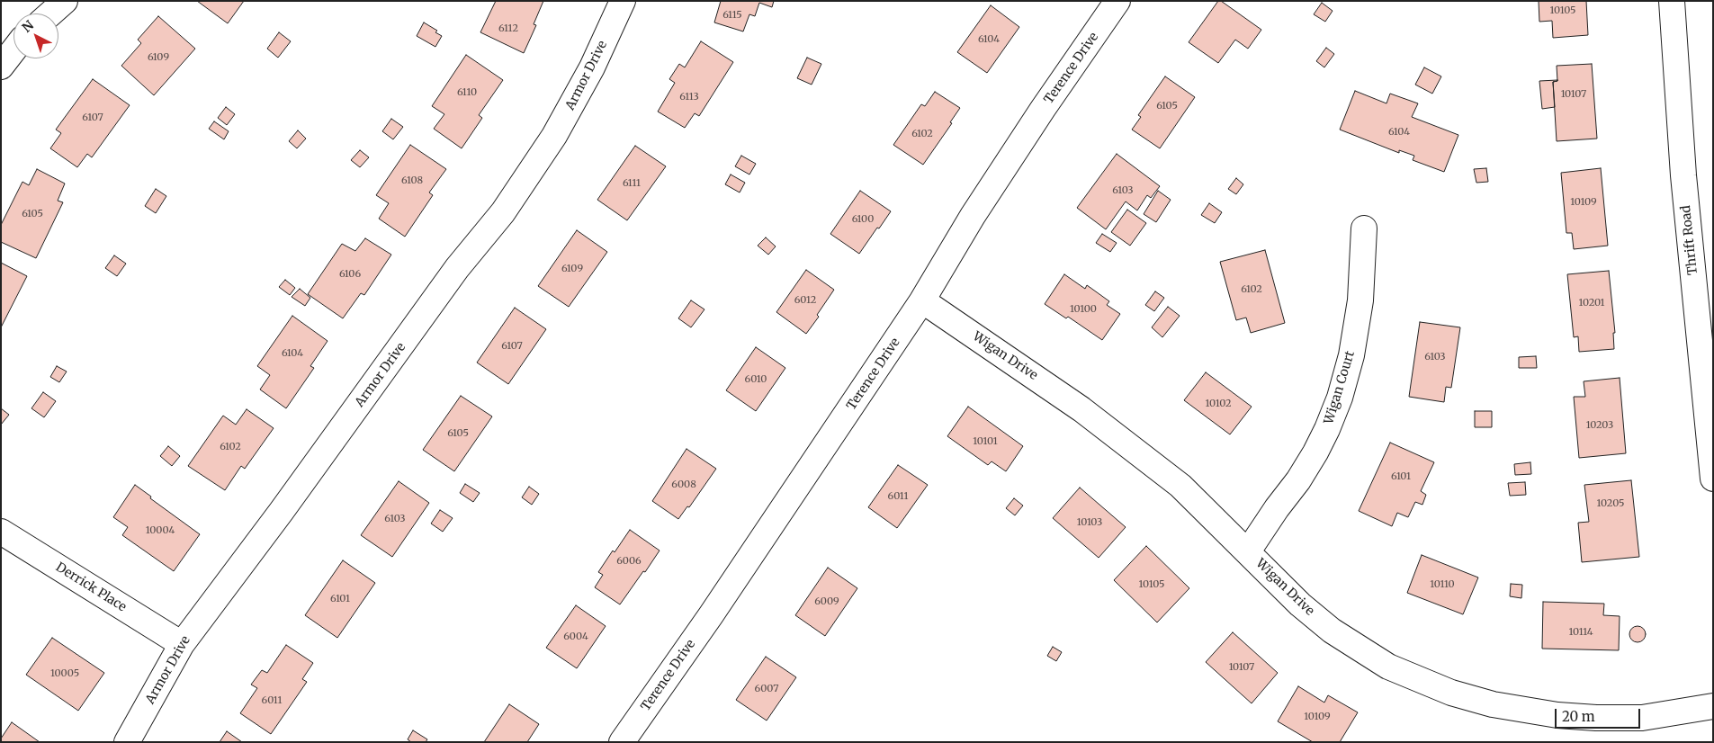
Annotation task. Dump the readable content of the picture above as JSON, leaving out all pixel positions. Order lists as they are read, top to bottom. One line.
{"streets":{"street":["Terence Drive","Armor Drive","Thrift Road","Wigan Drive","Wigan Court","Derrick Place"]},"crossings":[["Terence Drive","Wigan Drive"],["Armor Drive","Derrick Place"],["Wigan Drive","Wigan Court"]],"house_numbers":["10105","6115","6112","6104","6109","6110","10107","6113","6105","6107","6104","6102","6108","6111","6103","10109","6105","6100","6109","6106","6102","6012","10201","10100","6107","6104","6103","6010","10102","10203","6105","10101","6102","6101","6008","6011","10205","6103","10103","10004","6006","10105","10110","6101","6009","10114","6004","10107","10005","6007","6011","10109"],"scale_bar":"20 m","north":"top left"}
